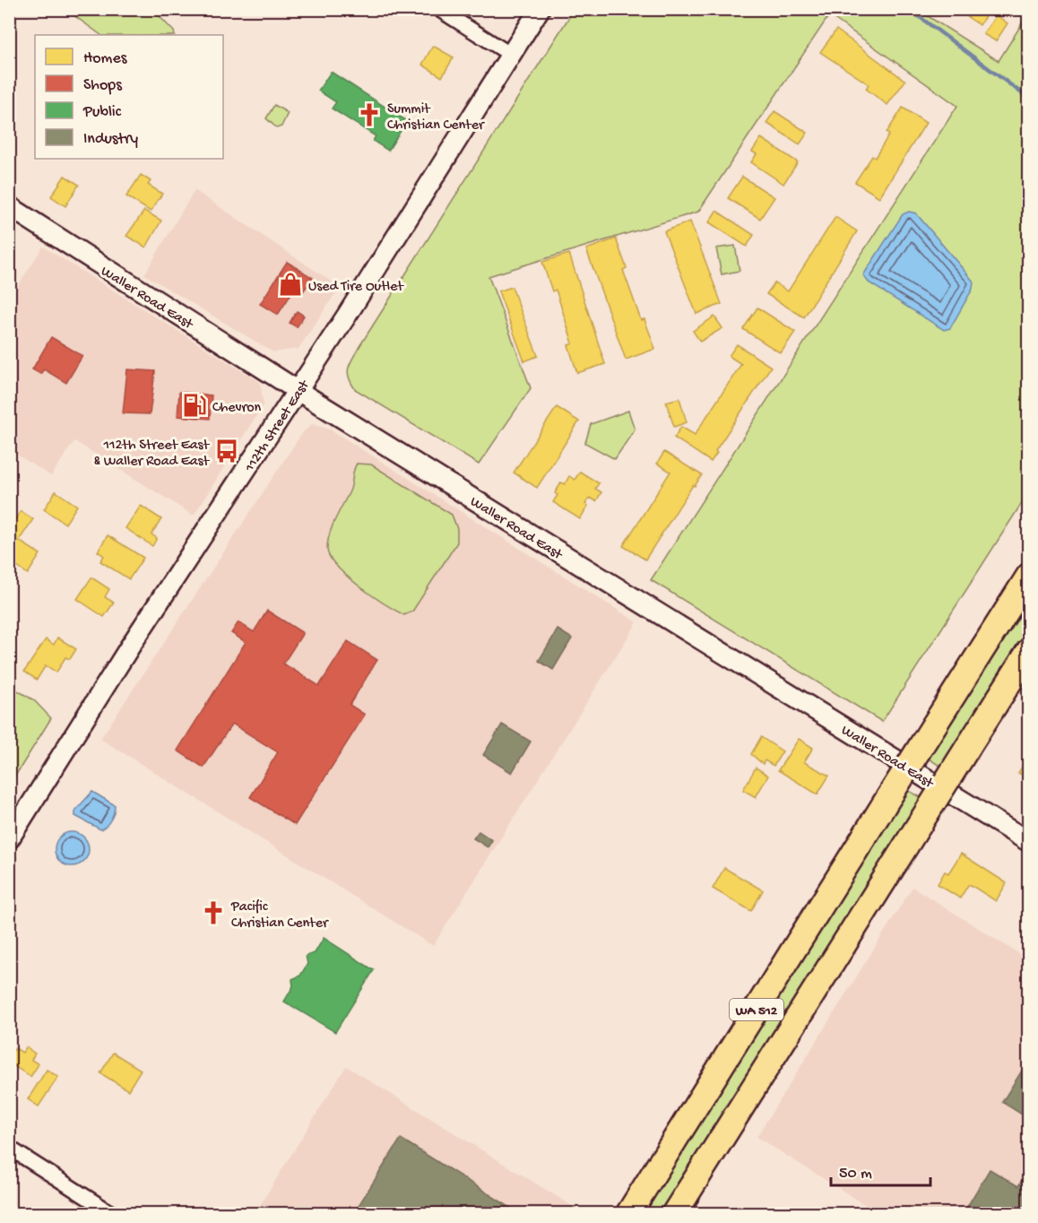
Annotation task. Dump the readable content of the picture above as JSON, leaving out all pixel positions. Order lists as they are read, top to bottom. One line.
{"streets":{"highway":["WA 512"],"street":["Waller Road East","112th Street East"]},"crossings":[["Waller Road East","112th Street East"]],"places":{"church":["Summit Christian Center","Pacific Christian Center"],"shop":["Used Tire Outlet"],"fuel station":["Chevron"],"bus stop":["112th Street East & Waller Road East"]},"legend":["Homes","Shops","Public","Industry"],"scale_bar":"50 m"}
